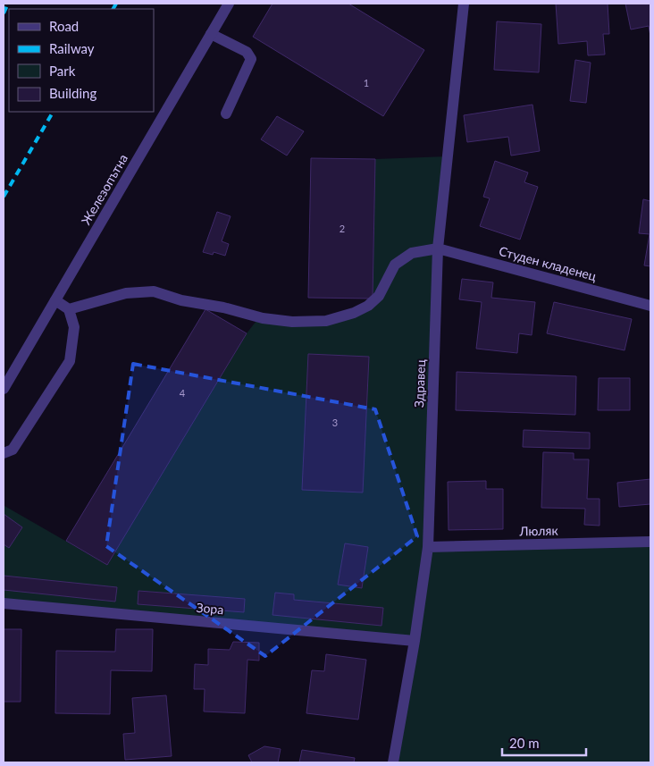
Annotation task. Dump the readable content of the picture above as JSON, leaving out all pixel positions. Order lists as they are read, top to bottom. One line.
{"streets":{"street":["Железопътна","Студен кладенец","Здравец","Люляк","Зора"]},"crossings":[["Студен кладенец","Здравец"],["Здравец","Люляк"],["Здравец","Зора"]],"house_numbers":["1","2","4","3"],"legend":["Road","Railway","Park","Building"],"scale_bar":"20 m"}
